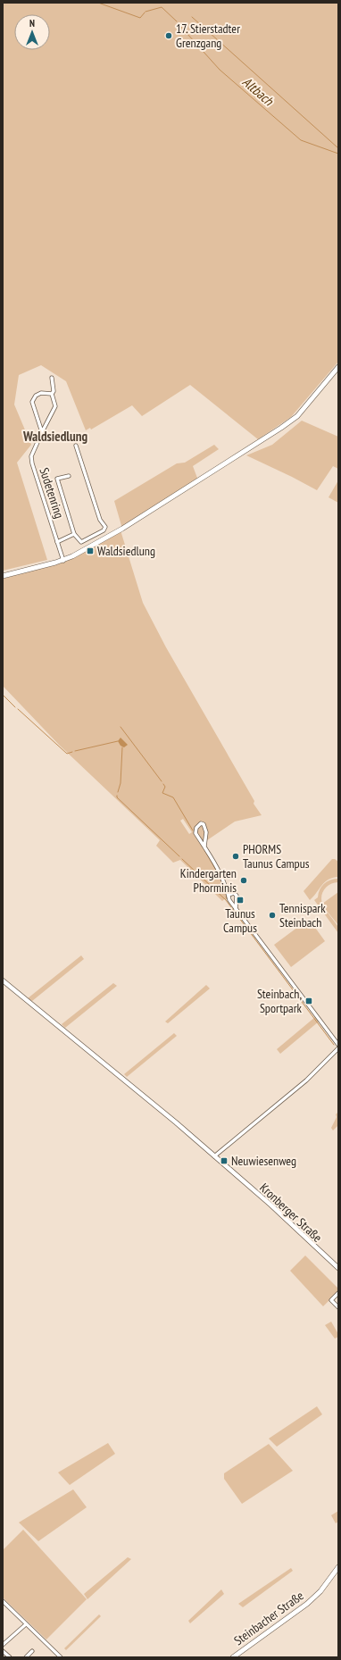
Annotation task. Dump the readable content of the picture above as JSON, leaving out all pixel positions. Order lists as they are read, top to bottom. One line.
{"streets":{"main road":["Steinbacher Straße"],"street":["Sudetenring","Kronberger Straße"]},"districts":["Waldsiedlung"],"water":["Altbach"],"places":{"other":["17. Stierstadter Grenzgang","PHORMS Taunus Campus","Kindergarten Phorminis","Tennispark Steinbach"],"transit":["Waldsiedlung","Taunus Campus","Steinbach, Sportpark","Neuwiesenweg"]},"north":"top"}
